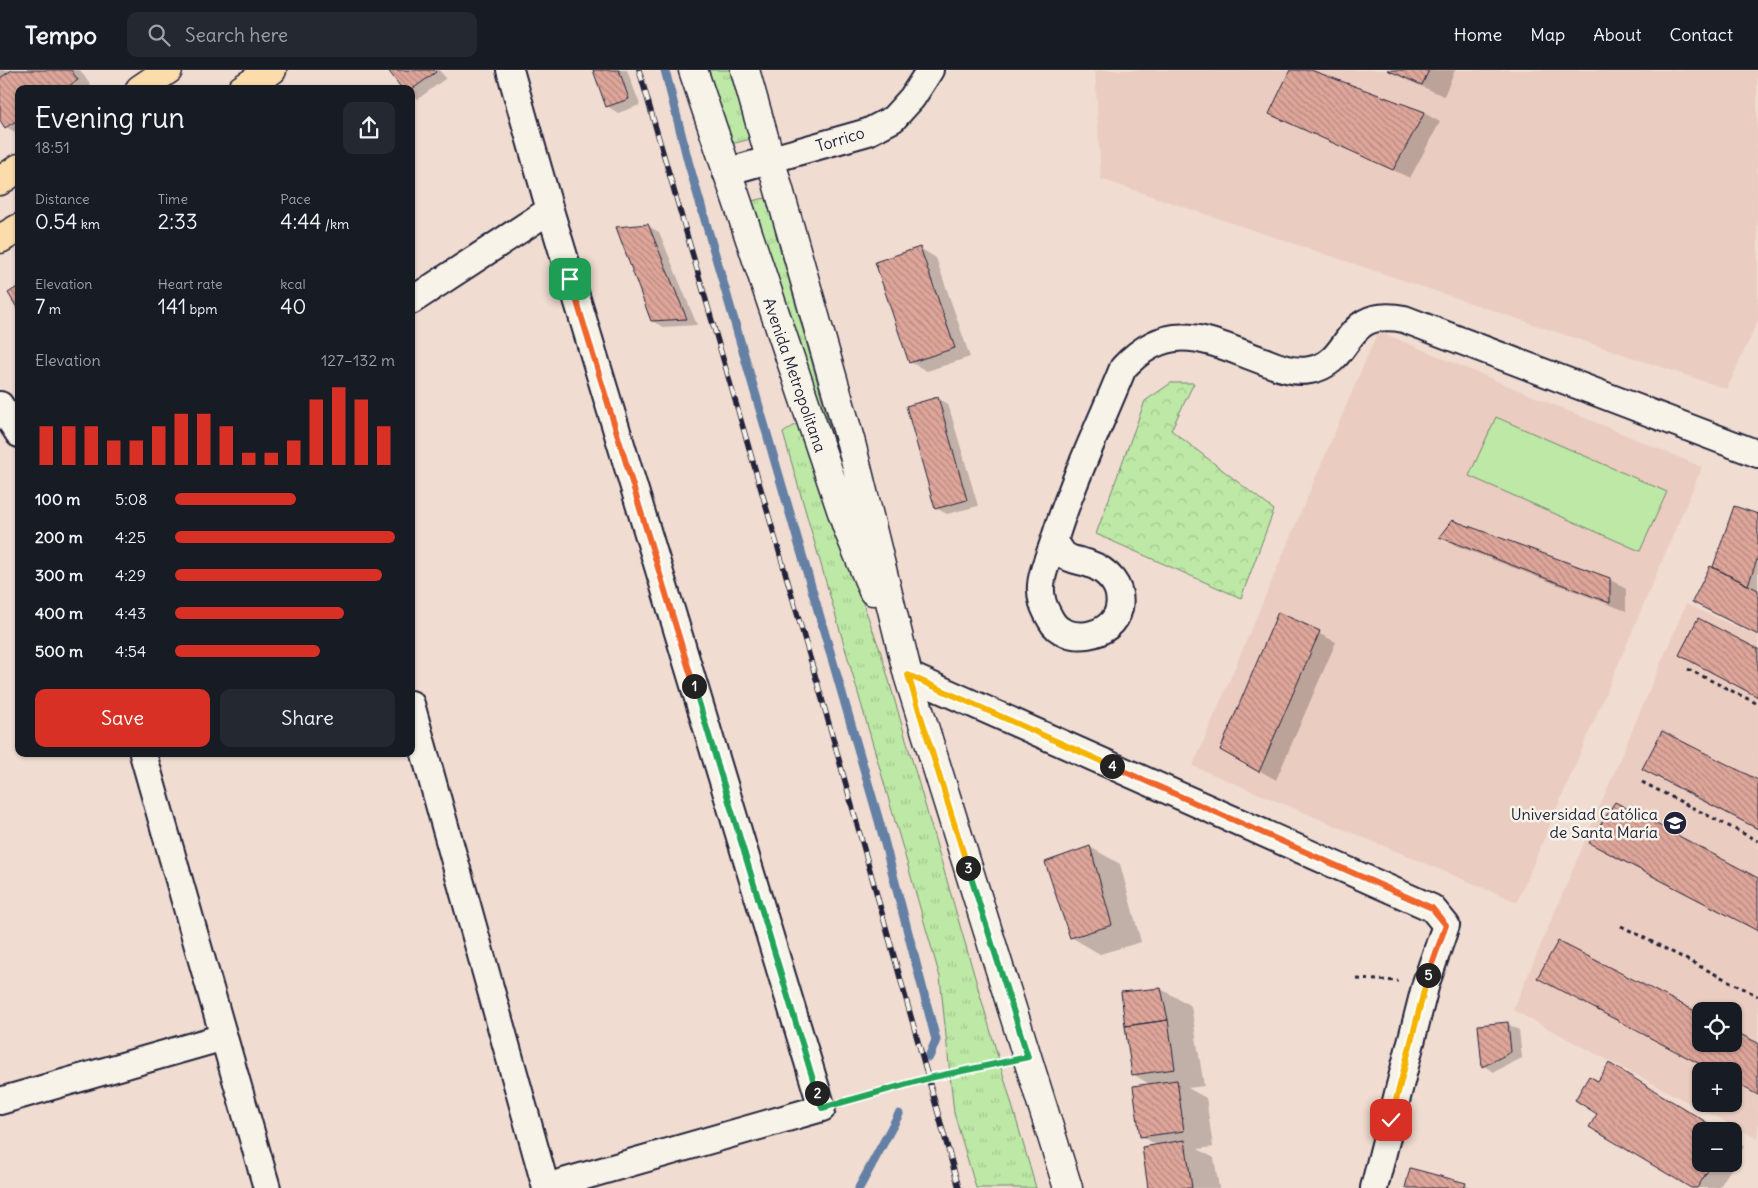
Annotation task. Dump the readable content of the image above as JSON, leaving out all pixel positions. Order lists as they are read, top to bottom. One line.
{"streets":{"street":["Torrico","Avenida Metropolitana"]},"crossings":[["Torrico","Avenida Metropolitana"]],"places":{"school or university":["Universidad Católica de Santa María"]},"page":{"header":"Tempo","search":"Search here","nav":["Home","Map","About","Contact"],"heading":["Evening run","18:51"],"stats":[["Distance","0.54 km"],["Time","2:33"],["Pace","4:44 /km"],["Elevation","7 m"],["Heart rate","141 bpm"],["kcal","40"]],"chart":["Elevation","127–132 m"],"list":[{"name":"100 m","note":"5:08"},{"name":"200 m","note":"4:25"},{"name":"300 m","note":"4:29"},{"name":"400 m","note":"4:43"},{"name":"500 m","note":"4:54"}],"pins":["1","4","3","5","2"],"buttons":["Save","Share"],"map_buttons":["+","−"]}}
